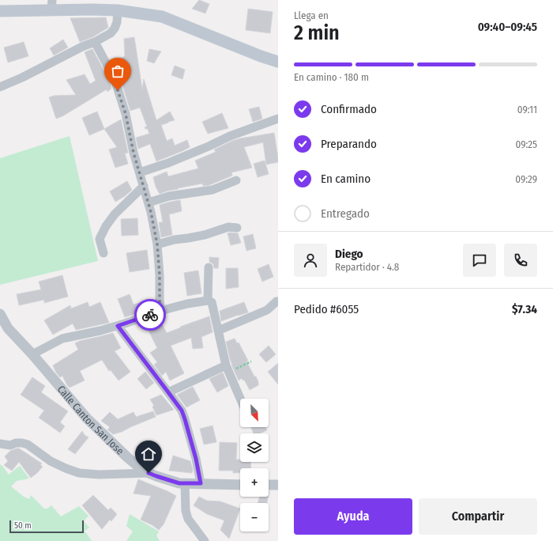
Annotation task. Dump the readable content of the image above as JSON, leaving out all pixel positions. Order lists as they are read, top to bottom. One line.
{"streets":{"street":["Calle Canton San Jose"]},"scale_bar":"50 m","north":"bottom right","page":{"heading":["2 min","Llega en","09:40–09:45"],"panel":["Diego","Repartidor · 4.8","Pedido #6055","$7.34"],"bar":"En camino · 180 m","list":[["Confirmado","09:11"],["Preparando","09:25"],["En camino","09:29"],"Entregado"],"map_buttons":["+","−"],"buttons":["Ayuda","Compartir"],"scale":"50 m"}}
